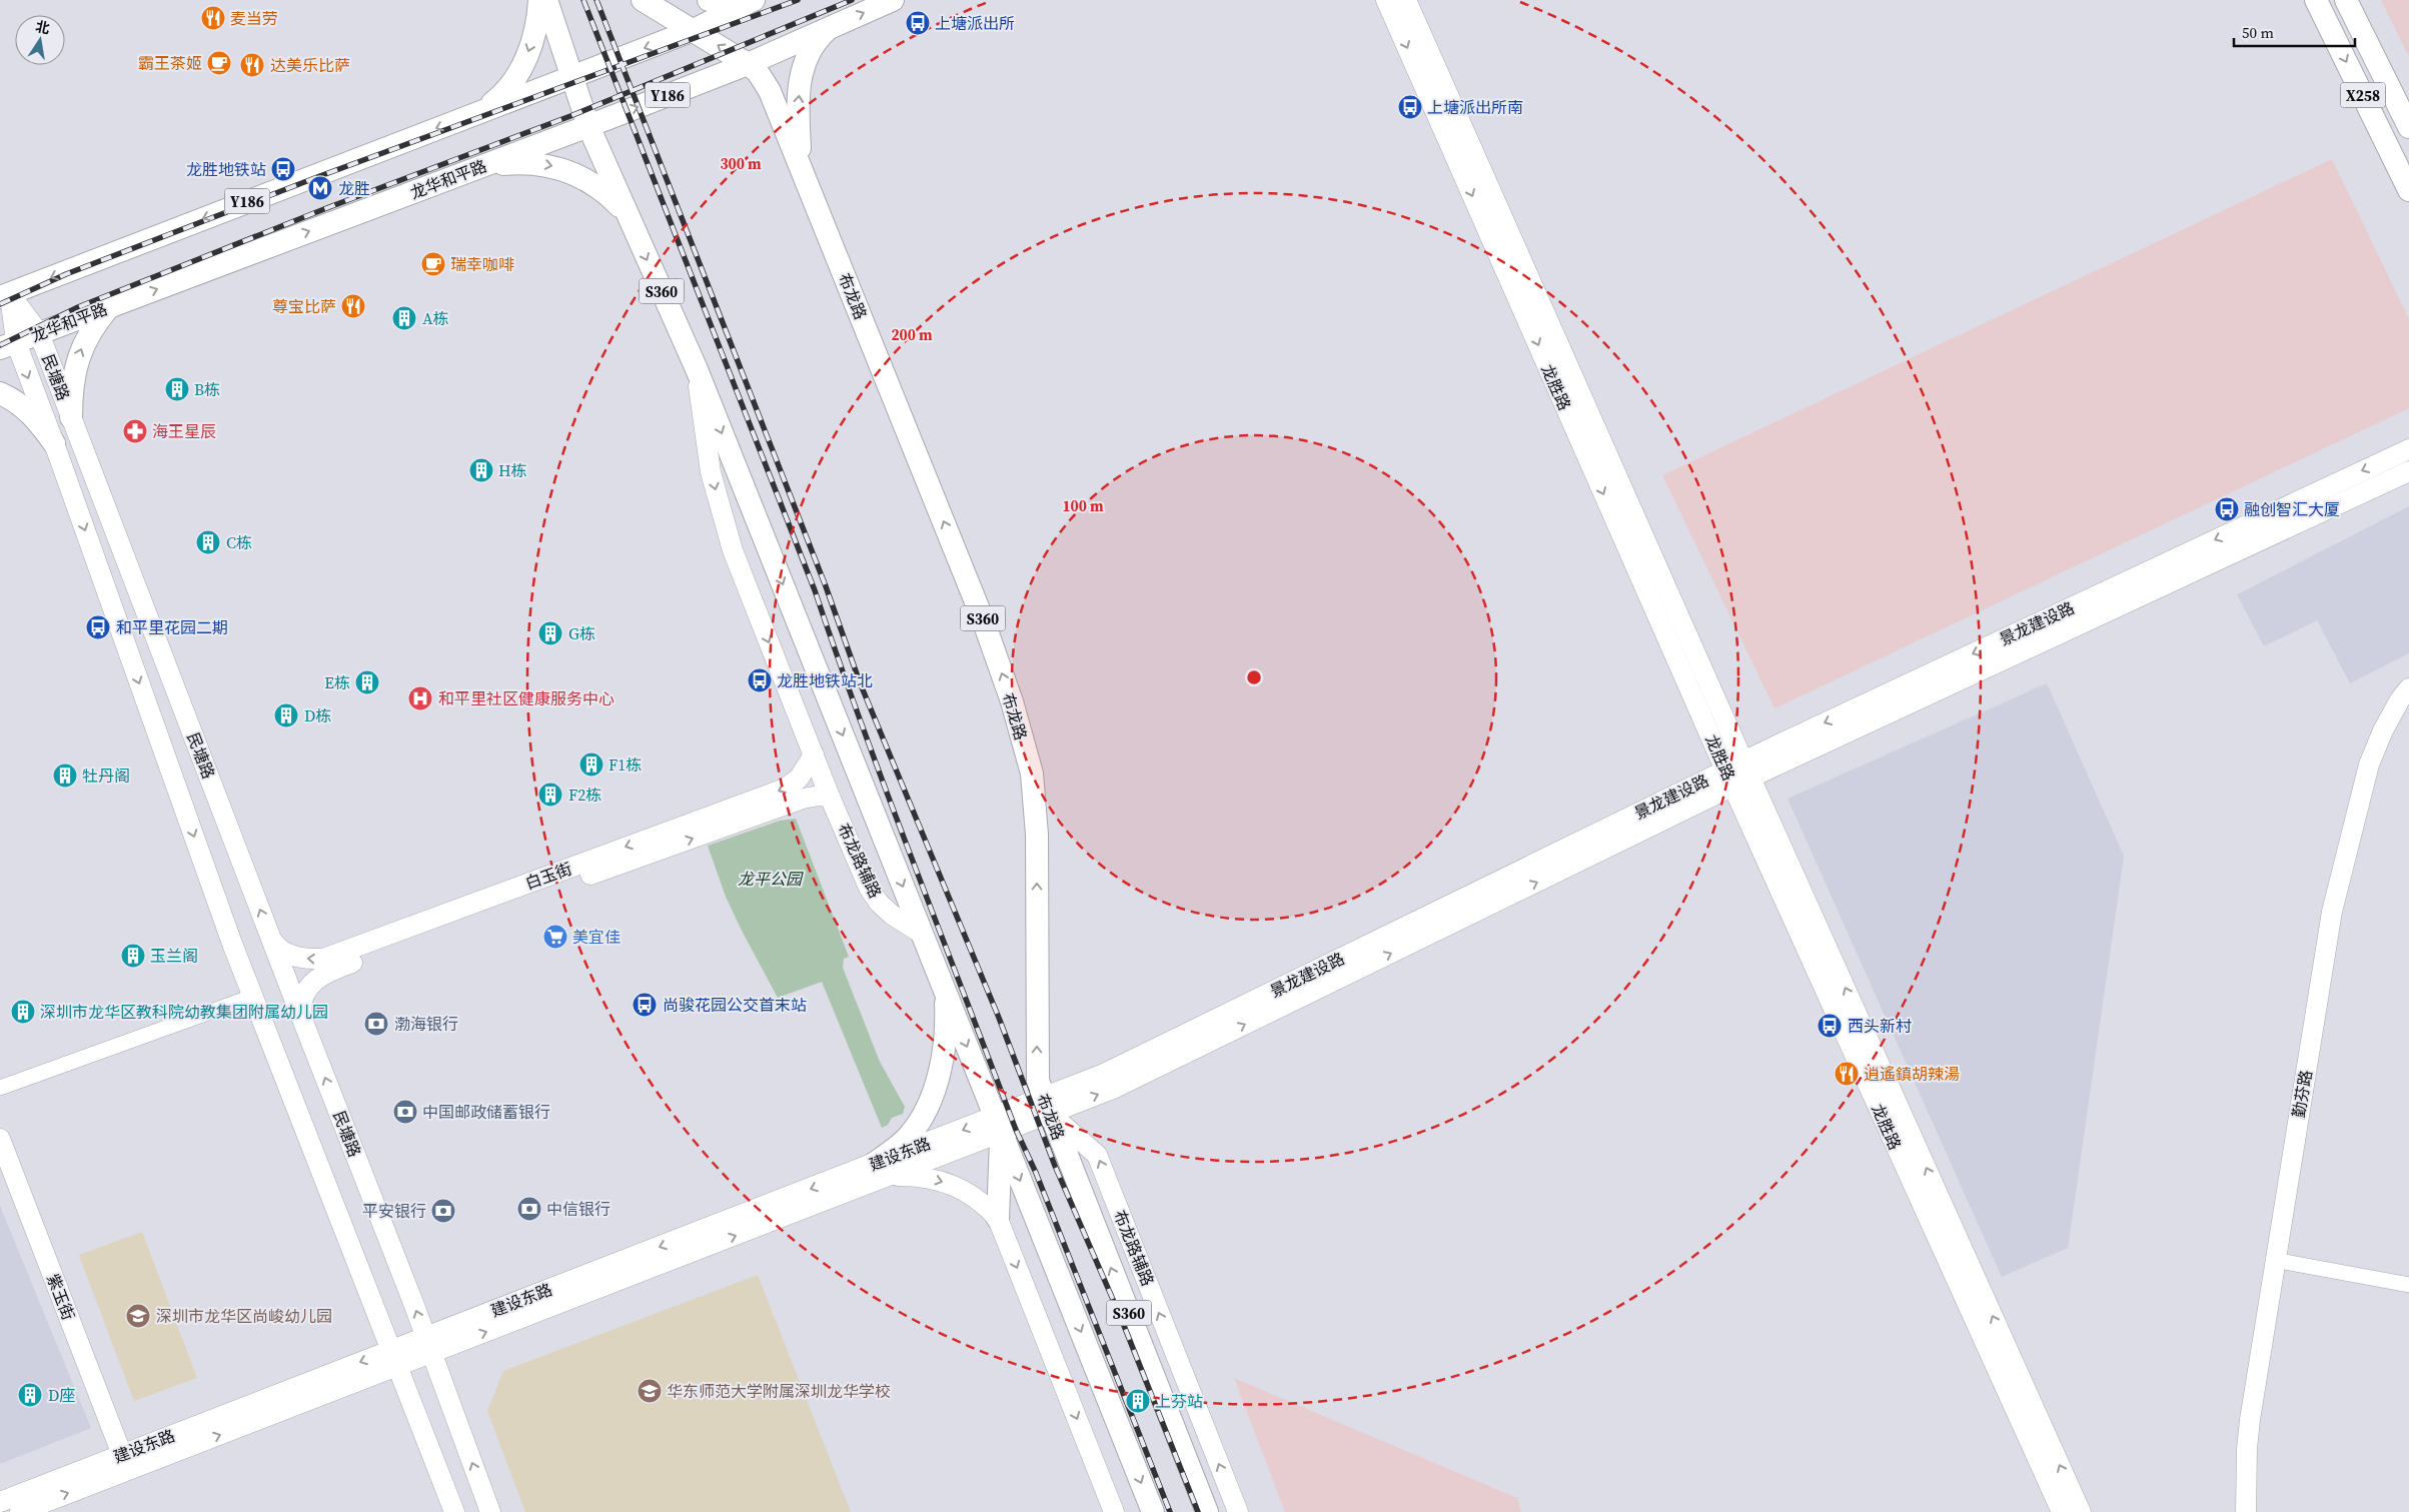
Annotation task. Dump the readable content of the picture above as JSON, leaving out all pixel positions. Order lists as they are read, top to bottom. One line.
{"streets":{"main road":["Y186","X258","龙华和平路","S360","布龙路","民塘路","龙胜路","景龙建设路","布龙路辅路","白玉街","勤芬路","建设东路","紫玉街"]},"crossings":[["Y186","S360"],["Y186","布龙路"],["Y186","民塘路"],["龙华和平路","S360"],["龙华和平路","布龙路"],["龙华和平路","民塘路"],["S360","布龙路辅路"],["S360","建设东路"],["布龙路","景龙建设路"],["布龙路","布龙路辅路"],["布龙路","建设东路"],["民塘路","白玉街"],["民塘路","建设东路"],["龙胜路","景龙建设路"],["景龙建设路","布龙路辅路"],["景龙建设路","建设东路"],["布龙路辅路","白玉街"],["布龙路辅路","建设东路"],["建设东路","紫玉街"]],"parks":["龙平公园"],"places":{"restaurant":["麦当劳","达美乐比萨","尊宝比萨","逍遙鎮胡辣湯"],"bus stop":["上塘派出所","上塘派出所南","龙胜地铁站","融创智汇大厦","和平里花园二期","龙胜地铁站北","尚骏花园公交首末站","西头新村"],"cafe":["霸王茶姬","瑞幸咖啡"],"metro station":["龙胜"],"building":["A栋","B栋","H栋","C栋","G栋","E栋","D栋","F1栋","牡丹阁","F2栋","玉兰阁","深圳市龙华区教科院幼教集团附属幼儿园","D座","上芬站"],"pharmacy":["海王星辰"],"hospital":["和平里社区健康服务中心"],"supermarket":["美宜佳"],"bank":["渤海银行","中国邮政储蓄银行","中信银行","平安银行"],"school or university":["深圳市龙华区尚峻幼儿园","华东师范大学附属深圳龙华学校"]},"scale_bar":"50 m","north":"top","rings":["300 m","200 m","100 m"]}
